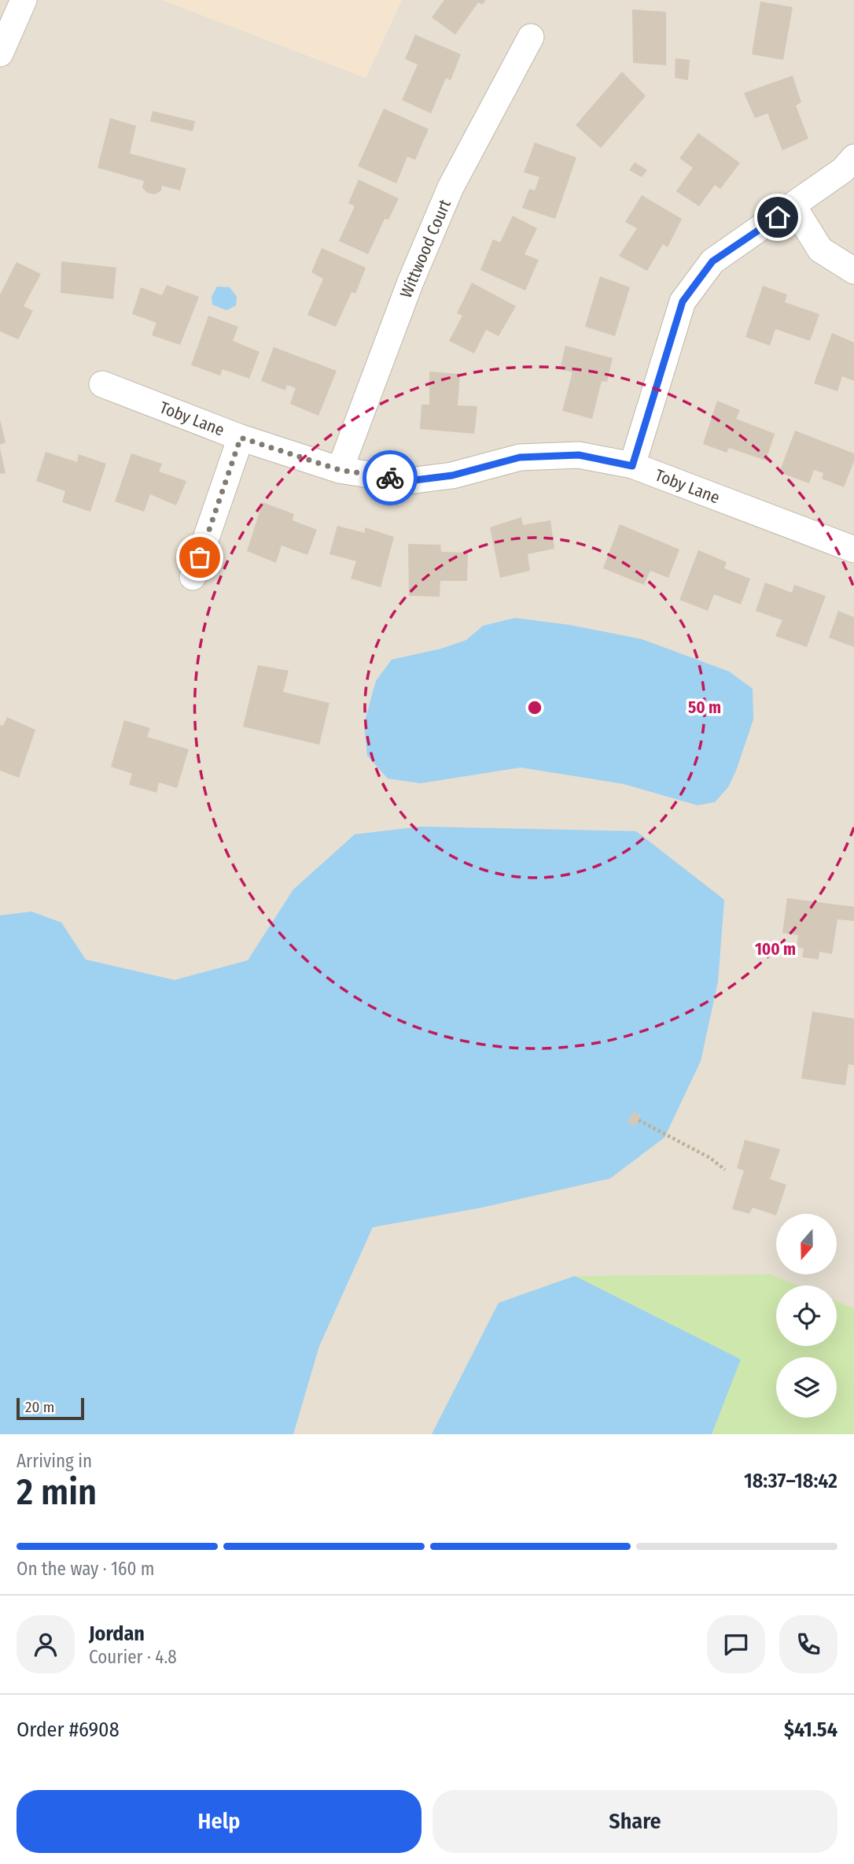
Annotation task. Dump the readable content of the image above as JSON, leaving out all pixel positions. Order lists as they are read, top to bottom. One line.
{"streets":{"street":["Wittwood Court","Toby Lane"]},"crossings":[["Wittwood Court","Toby Lane"]],"scale_bar":"20 m","north":"bottom","page":{"scale":"20 m","heading":["2 min","Arriving in","18:37–18:42"],"panel":["Jordan","Courier · 4.8","Order #6908","$41.54"],"bar":"On the way · 160 m","buttons":["Help","Share"]},"rings":["50 m","100 m"]}
